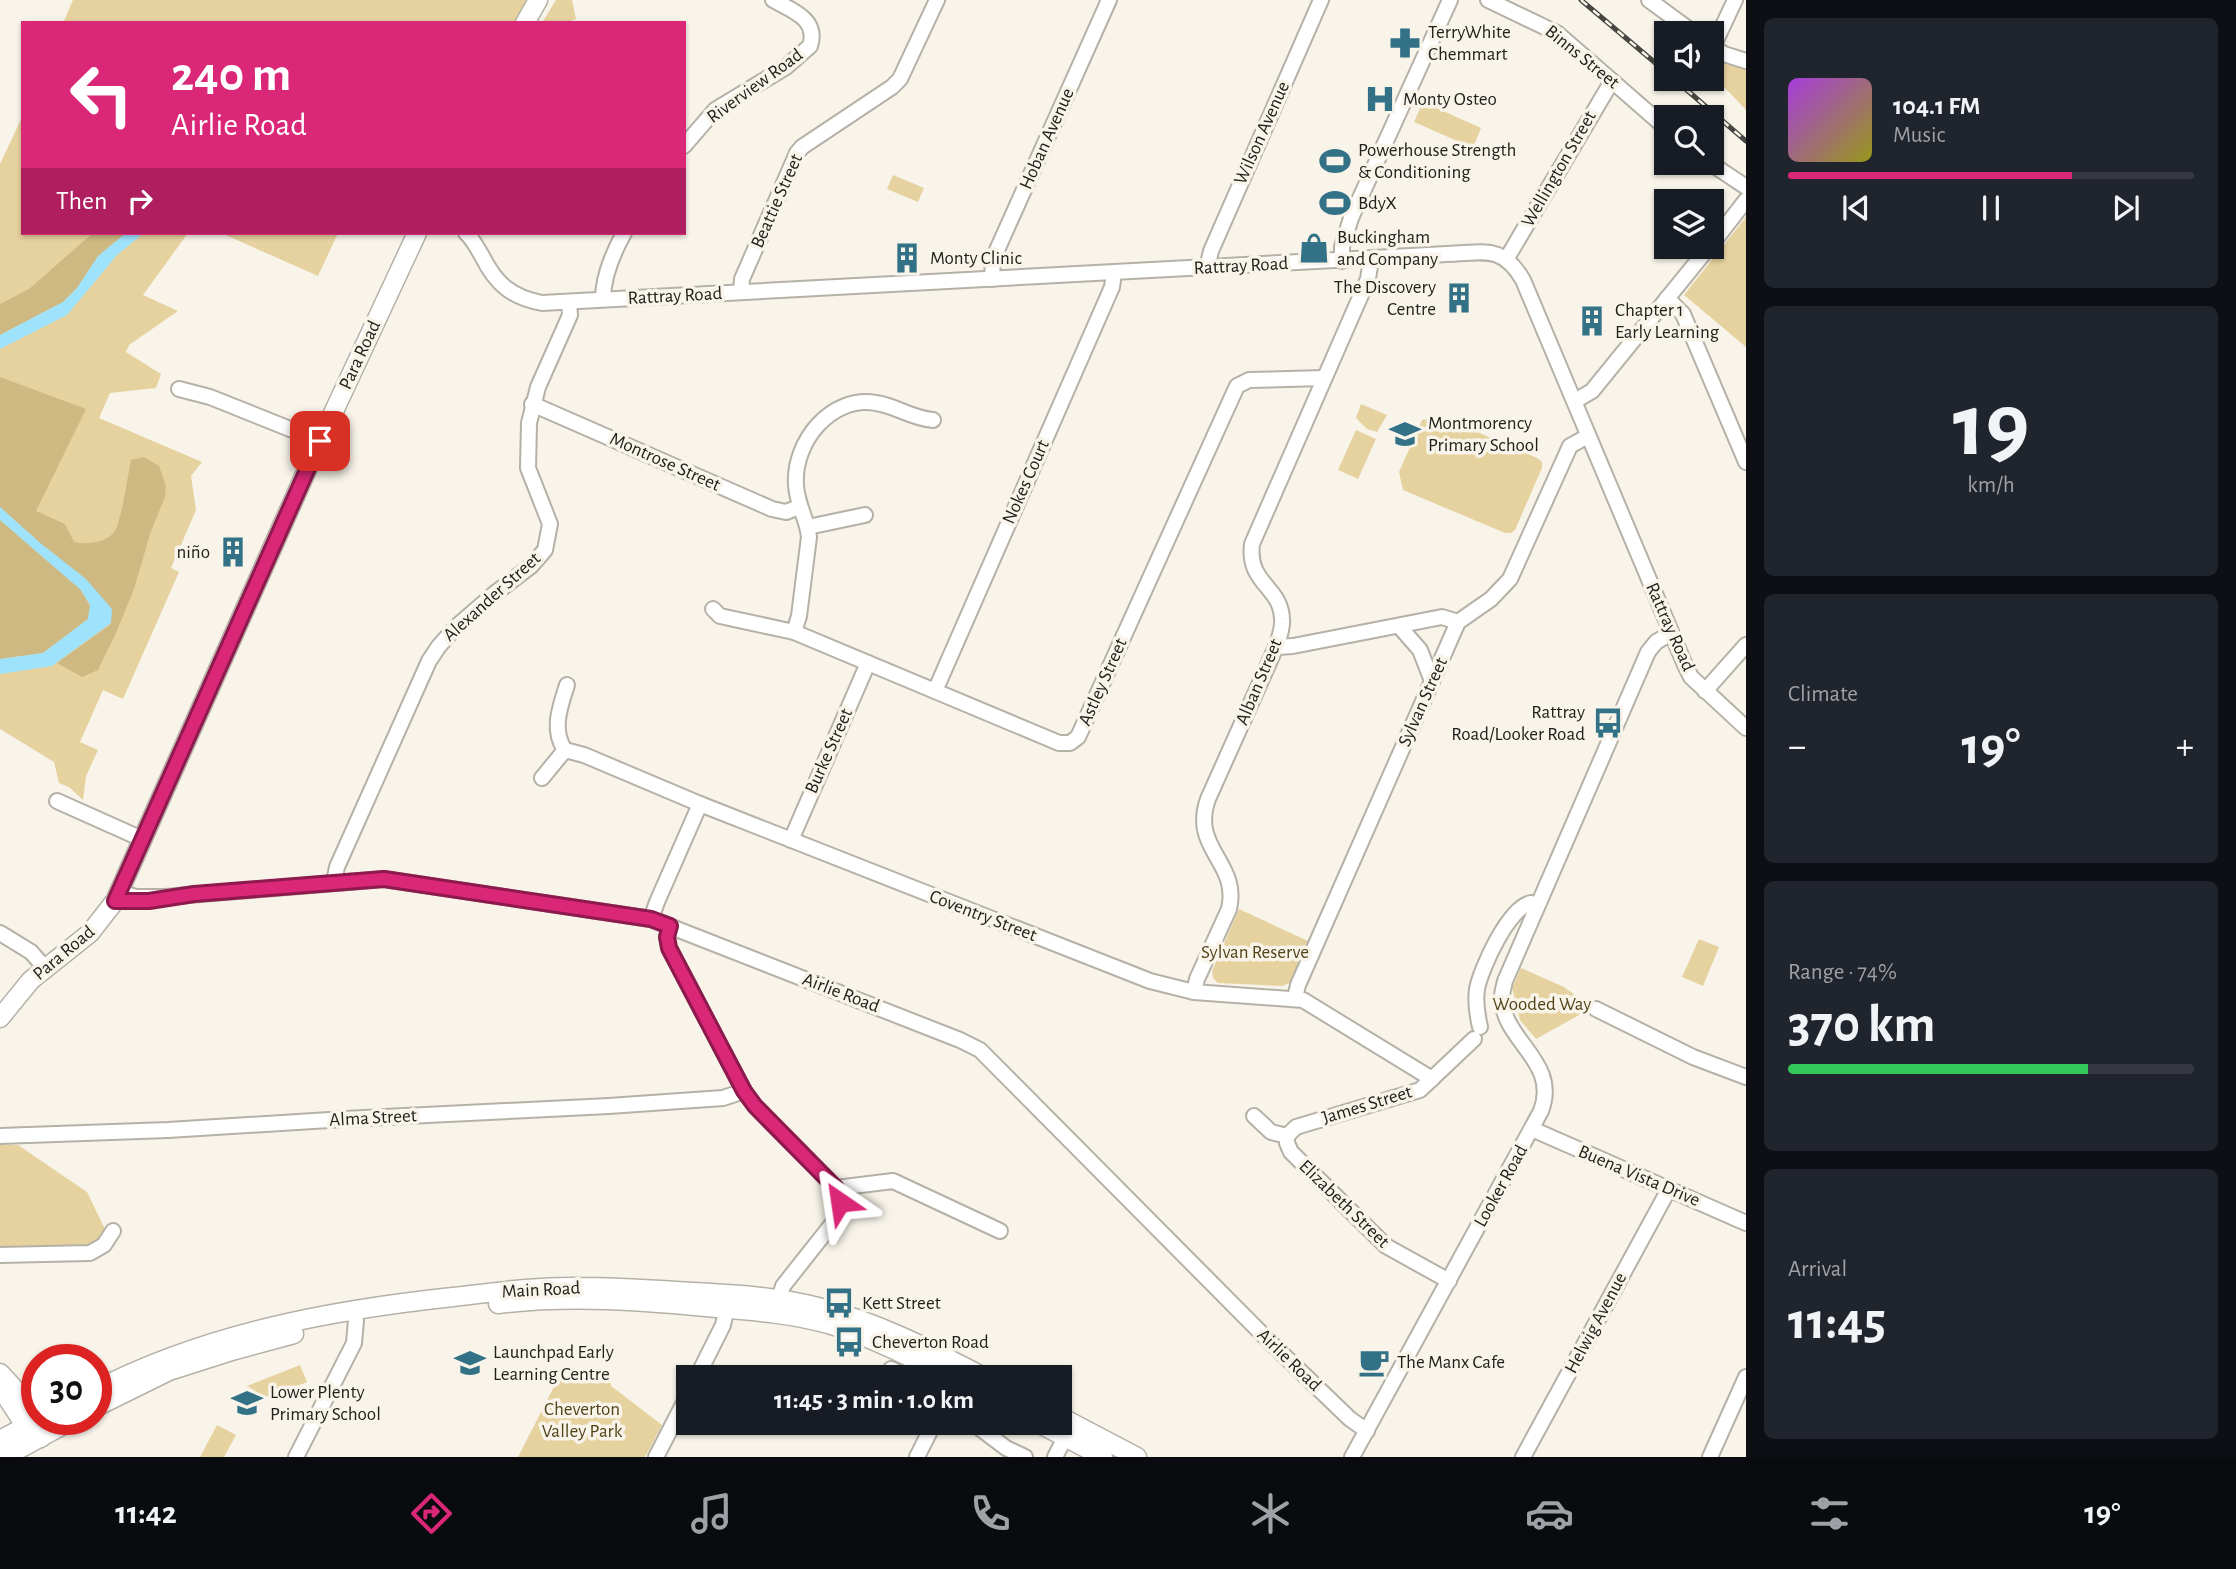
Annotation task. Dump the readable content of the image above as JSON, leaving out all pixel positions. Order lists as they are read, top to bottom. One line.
{"streets":{"main road":["Para Road","Main Road"],"street":["Binns Street","Riverview Road","Wilson Avenue","Hoban Avenue","Wellington Street","Beattie Street","Rattray Road","Montrose Street","Nokes Court","Alexander Street","Astley Street","Alban Street","Sylvan Street","Burke Street","Coventry Street","Airlie Road","James Street","Alma Street","Buena Vista Drive","Looker Road","Elizabeth Street","Helwig Avenue"]},"crossings":[["Binns Street","Wellington Street"],["Wilson Avenue","Rattray Road"],["Hoban Avenue","Rattray Road"],["Wellington Street","Rattray Road"],["Beattie Street","Rattray Road"],["Rattray Road","Nokes Court"],["Rattray Road","Alexander Street"],["Rattray Road","Alban Street"],["Rattray Road","Looker Road"],["Para Road","Airlie Road"],["Montrose Street","Alexander Street"],["Nokes Court","Astley Street"],["Alexander Street","Airlie Road"],["Astley Street","Alban Street"],["Astley Street","Burke Street"],["Alban Street","Coventry Street"],["Sylvan Street","Coventry Street"],["Burke Street","Coventry Street"],["Coventry Street","James Street"],["Airlie Road","Looker Road"],["James Street","Looker Road"],["James Street","Elizabeth Street"],["Buena Vista Drive","Looker Road"],["Buena Vista Drive","Helwig Avenue"],["Looker Road","Elizabeth Street"]],"parks":["Sylvan Reserve","Wooded Way","Cheverton Valley Park"],"places":{"pharmacy":["TerryWhite Chemmart"],"hospital":["Monty Osteo"],"sports":["Powerhouse Strength & Conditioning","BdyX"],"shop":["Buckingham and Company"],"building":["Monty Clinic","The Discovery Centre","Chapter 1 Early Learning","niño"],"school or university":["Montmorency Primary School","Launchpad Early Learning Centre","Lower Plenty Primary School"],"bus stop":["Rattray Road/Looker Road","Kett Street","Cheverton Road"],"cafe":["The Manx Cafe"]},"page":{"turn":["240 m","Airlie Road"],"song":["104.1 FM","Music"],"then":"Then","tile":[["19","km/h"],"Climate",["Range · 74%","370 km"],["Arrival","11:45"]],"heat":["−","19°","+"],"limit":"30","trip":"11:45 · 3 min · 1.0 km","tabs":["11:42","19°"]}}
